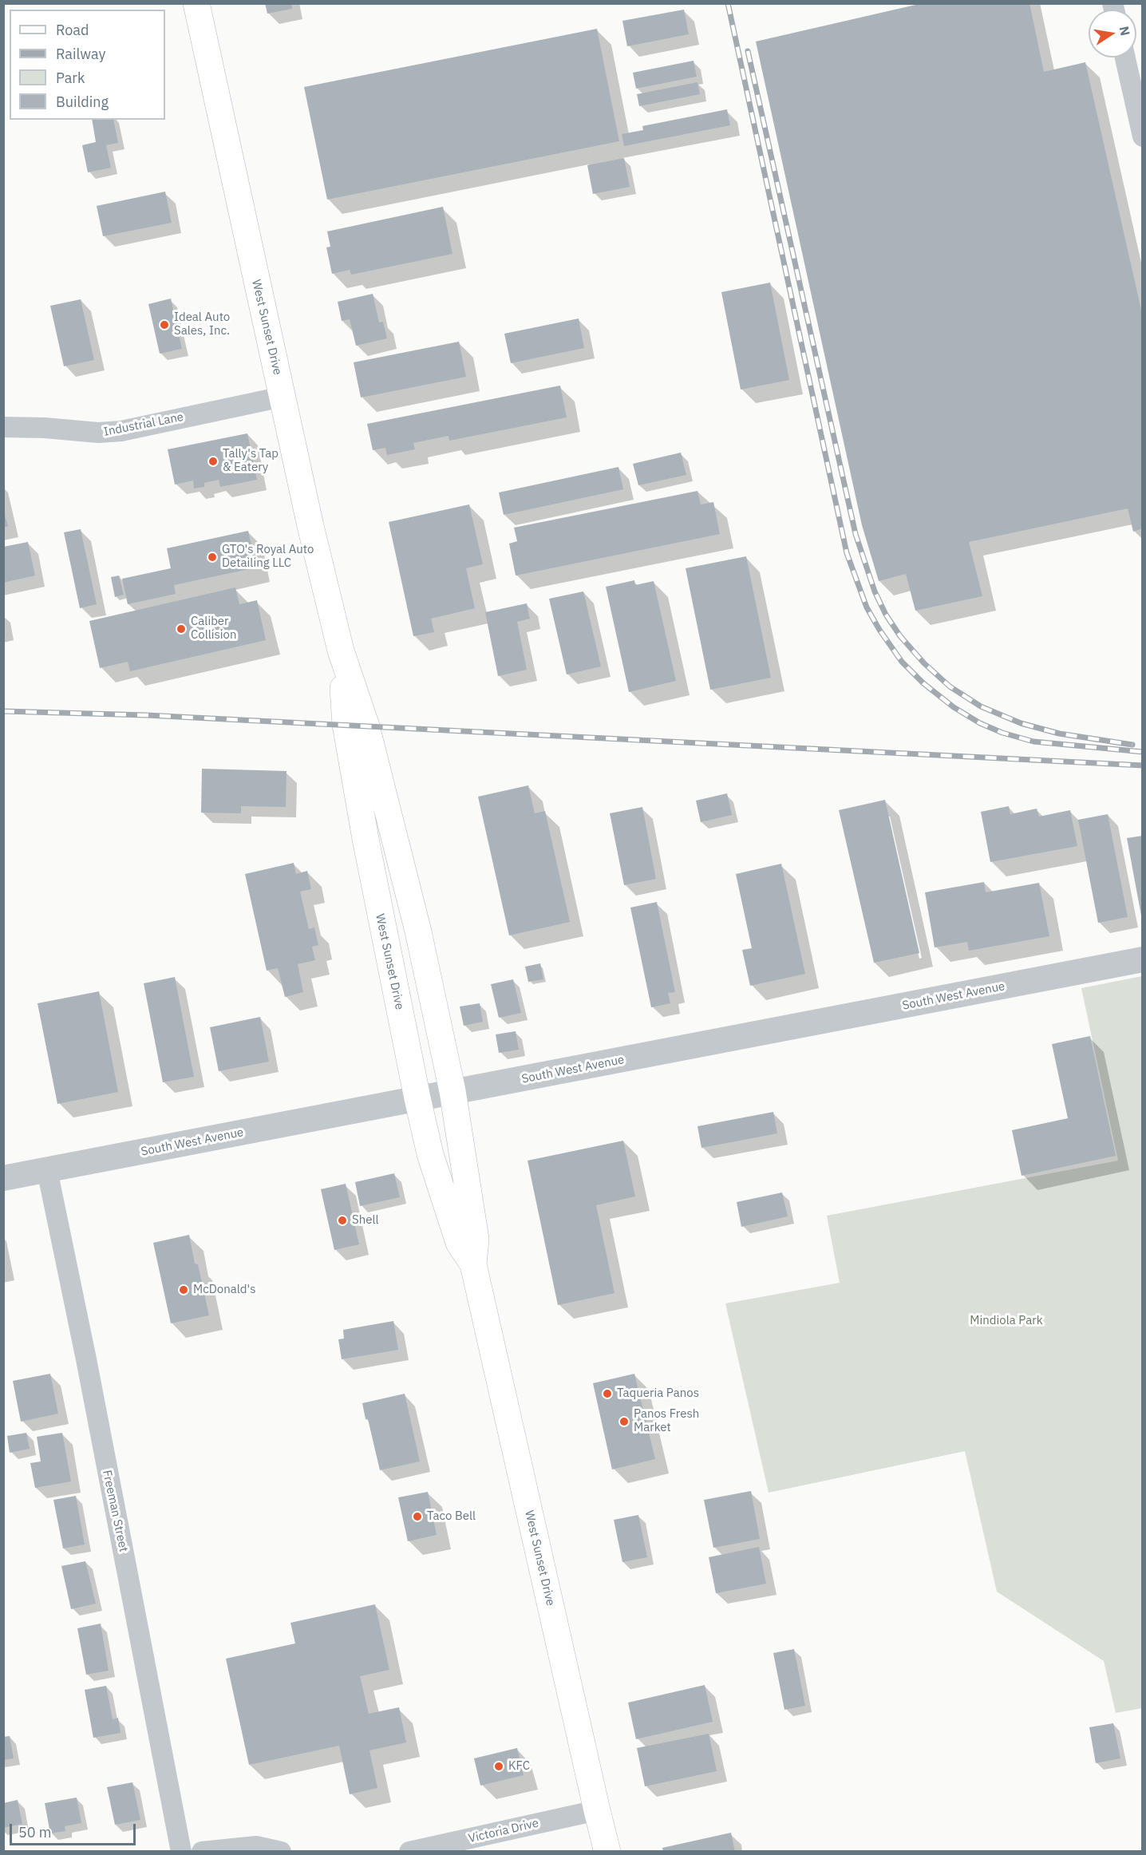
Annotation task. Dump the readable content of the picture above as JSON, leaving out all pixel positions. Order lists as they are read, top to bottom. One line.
{"streets":{"main road":["West Sunset Drive"],"street":["Industrial Lane","South West Avenue","Freeman Street","Victoria Drive"]},"crossings":[["West Sunset Drive","Industrial Lane"],["West Sunset Drive","South West Avenue"],["West Sunset Drive","Victoria Drive"],["South West Avenue","Freeman Street"]],"parks":["Mindiola Park"],"places":["Ideal Auto Sales, Inc.","Tally's Tap & Eatery","GTO's Royal Auto Detailing LLC","Caliber Collision","Shell","McDonald's","Taqueria Panos","Panos Fresh Market","Taco Bell","KFC"],"legend":["Road","Railway","Park","Building"],"scale_bar":"50 m","north":"right"}
